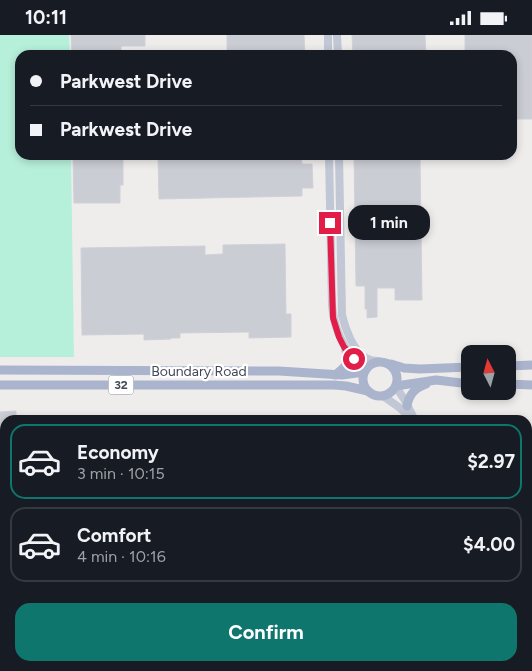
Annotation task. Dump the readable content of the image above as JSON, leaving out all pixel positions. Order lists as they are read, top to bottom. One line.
{"streets":{"main road":["Boundary Road","32"]},"crossings":[["Boundary Road","32"]],"north":"top","page":{"status":"10:11","banner":["Parkwest Drive","Parkwest Drive"],"bubble":"1 min","list":[{"name":"Economy","note":"3 min · 10:15","value":"$2.97"},{"name":"Comfort","note":"4 min · 10:16","value":"$4.00"}],"buttons":"Confirm"}}
